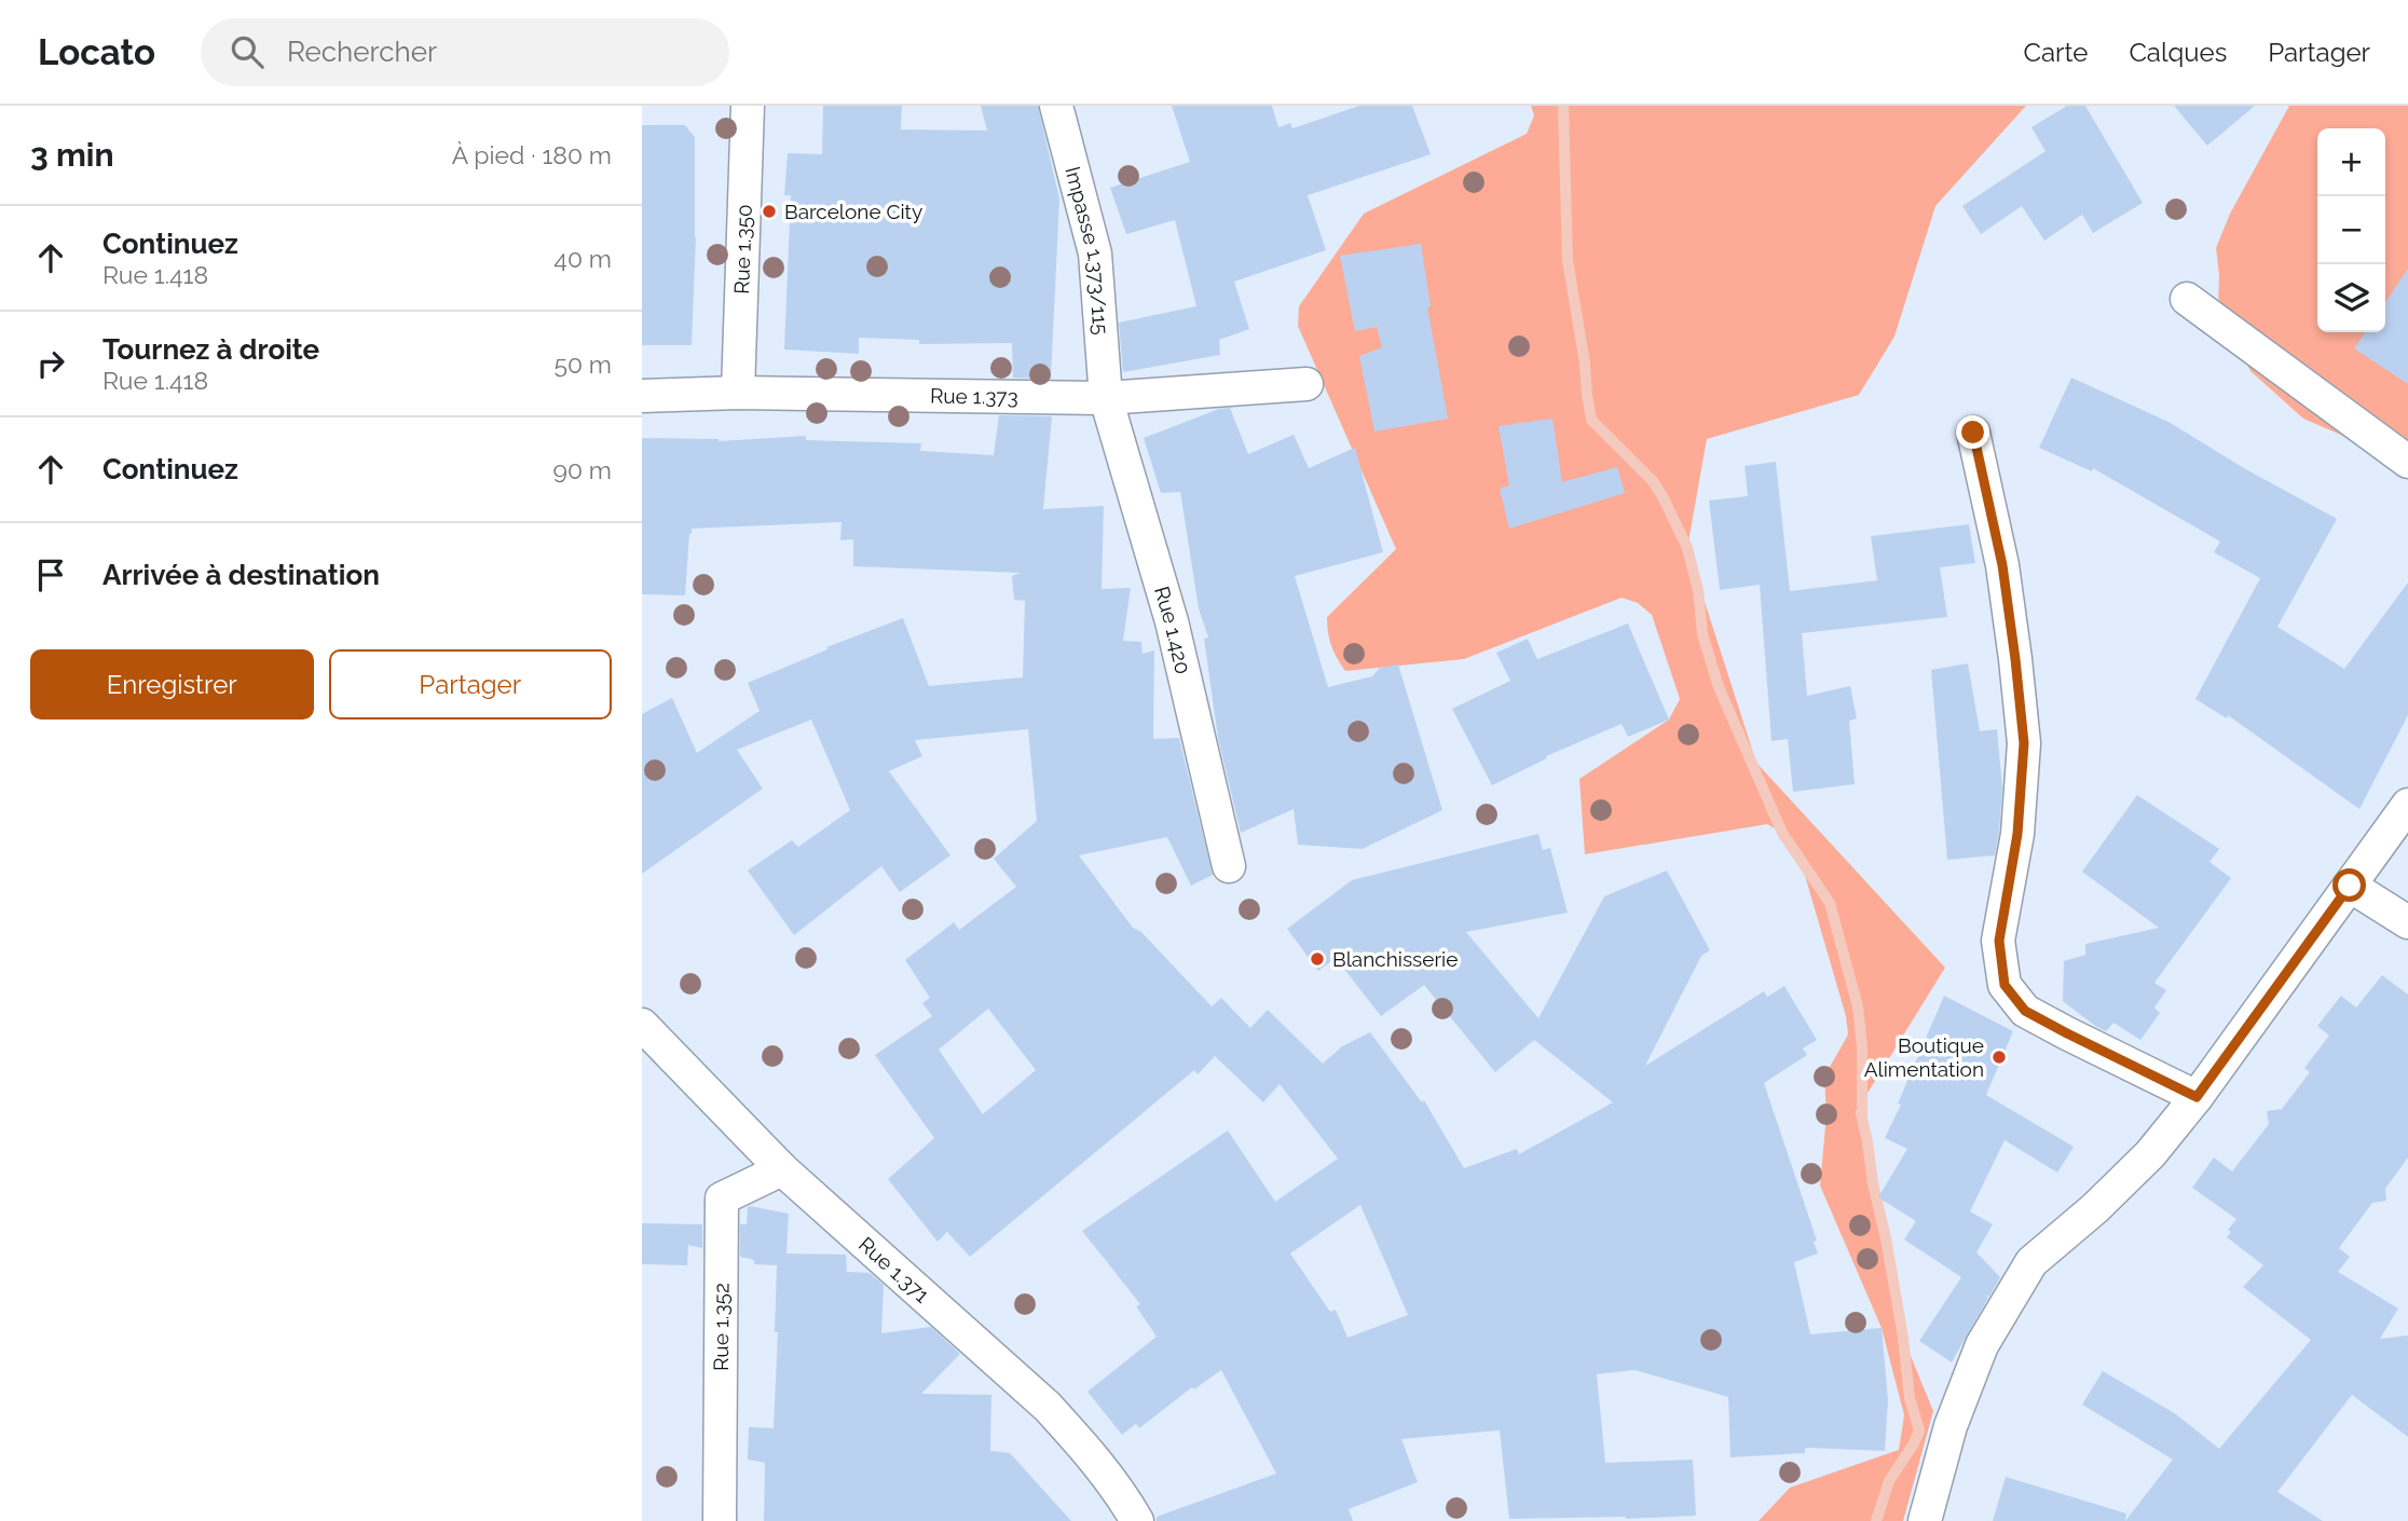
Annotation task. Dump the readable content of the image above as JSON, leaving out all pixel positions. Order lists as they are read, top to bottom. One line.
{"streets":{"street":["Rue 1.350","Impasse 1.373/115","Rue 1.373","Rue 1.420","Rue 1.371","Rue 1.352"]},"crossings":[["Rue 1.350","Rue 1.373"],["Impasse 1.373/115","Rue 1.373"],["Impasse 1.373/115","Rue 1.420"],["Rue 1.373","Rue 1.420"],["Rue 1.371","Rue 1.352"]],"places":["Barcelone City","Blanchisserie","Boutique Alimentation"],"page":{"header":"Locato","search":"Rechercher","nav":["Carte","Calques","Partager"],"heading":["3 min","À pied · 180 m"],"map_buttons":["+","−"],"list":[["Continuez","Rue 1.418","40 m"],["Tournez à droite","Rue 1.418","50 m"],["Continuez","90 m"],"Arrivée à destination"],"buttons":["Enregistrer","Partager"]}}
